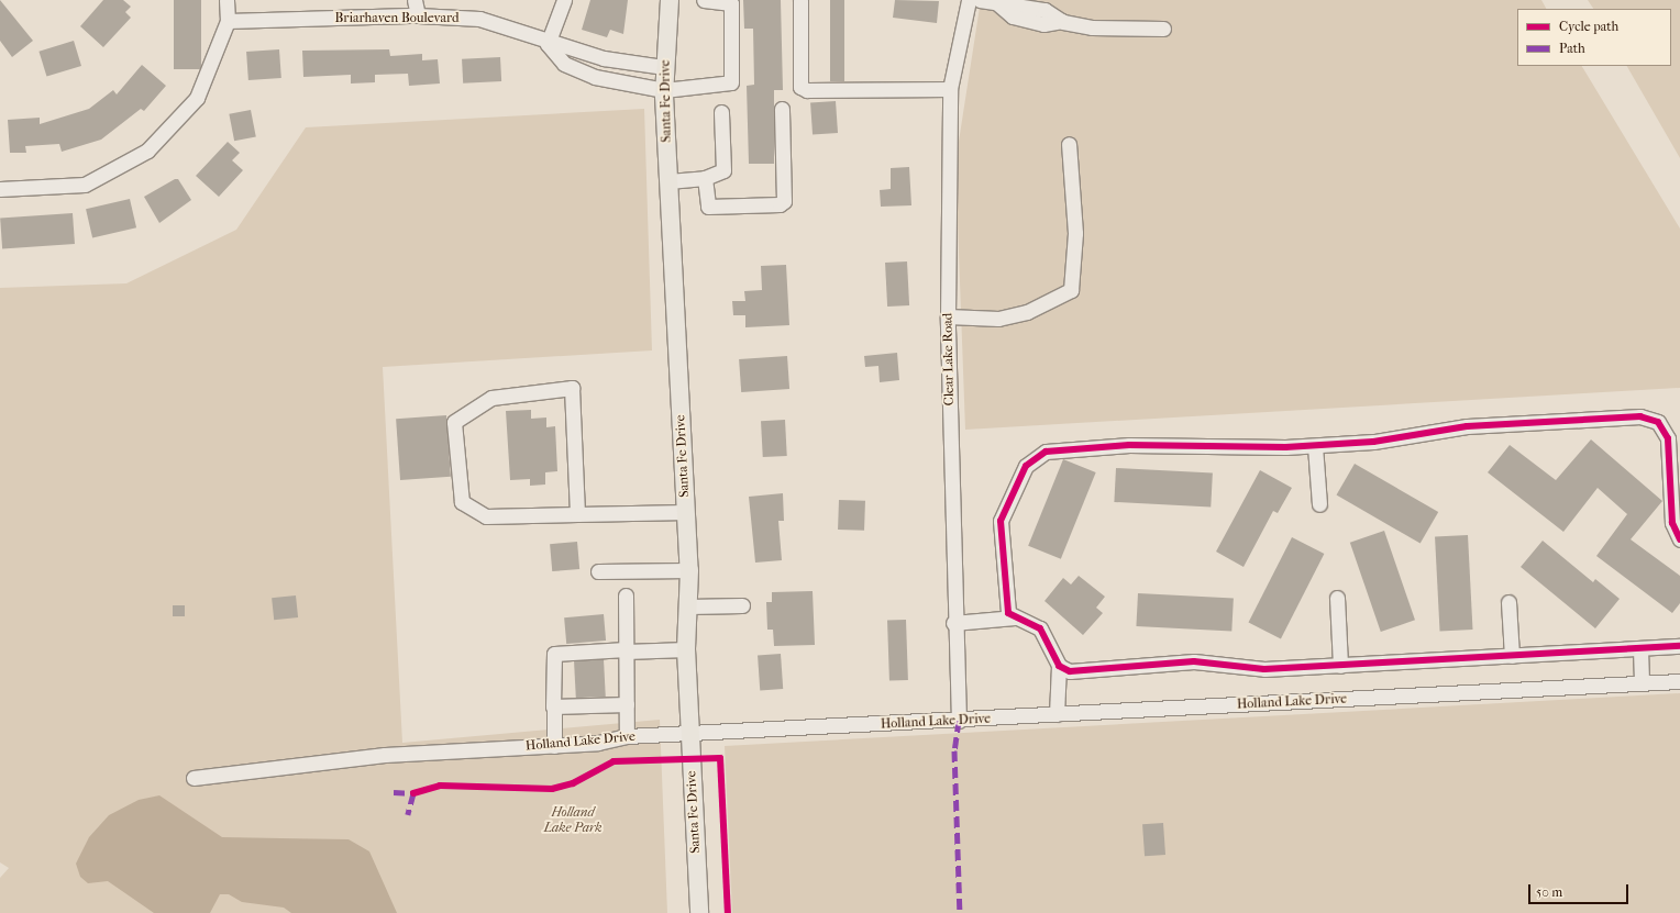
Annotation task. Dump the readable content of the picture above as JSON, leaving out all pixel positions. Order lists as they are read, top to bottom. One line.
{"streets":{"main road":["Santa Fe Drive"],"street":["Briarhaven Boulevard","Clear Lake Road","Holland Lake Drive"]},"crossings":[["Briarhaven Boulevard","Santa Fe Drive"],["Santa Fe Drive","Holland Lake Drive"],["Clear Lake Road","Holland Lake Drive"]],"parks":["Holland Lake Park"],"legend":["Cycle path","Path"],"scale_bar":"50 m"}
